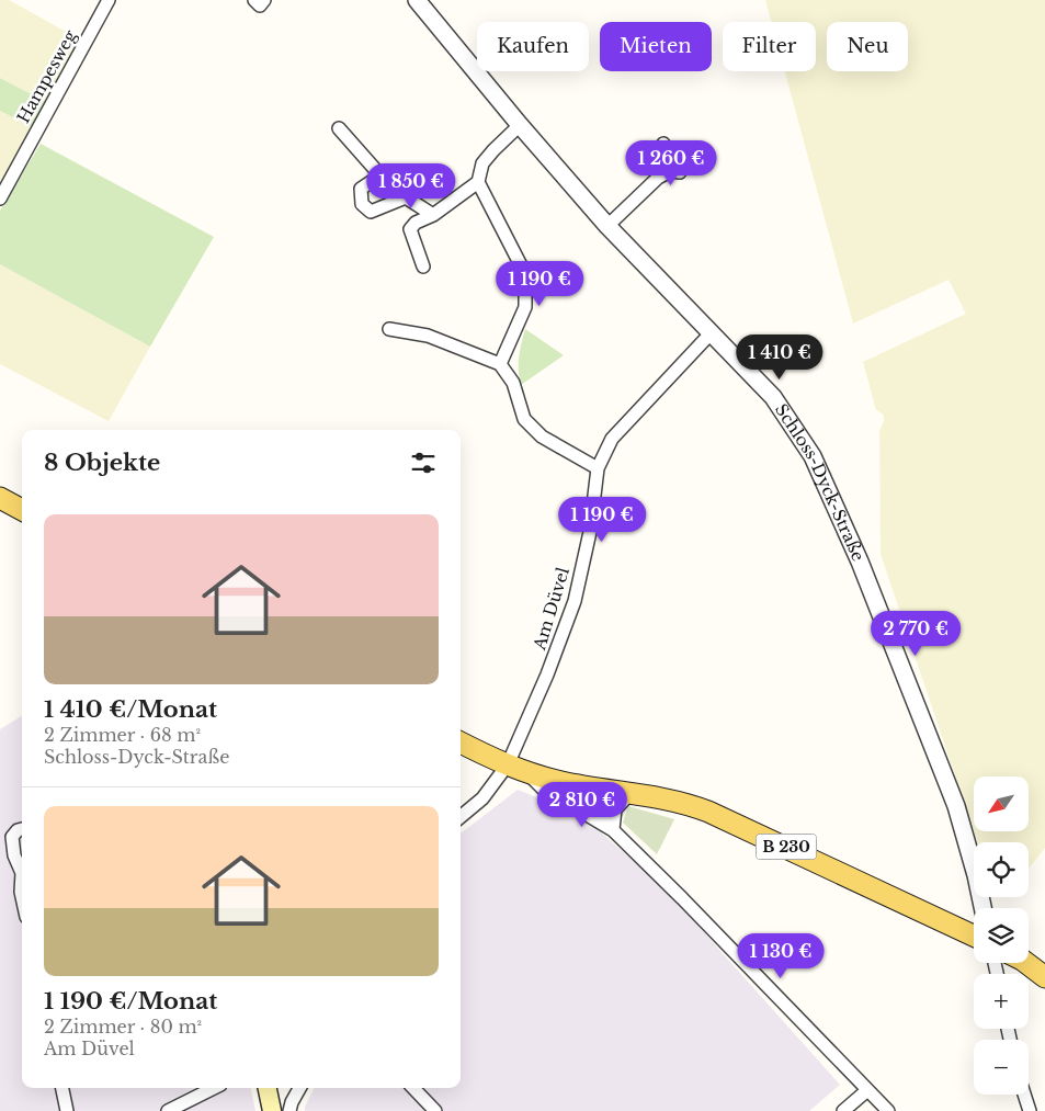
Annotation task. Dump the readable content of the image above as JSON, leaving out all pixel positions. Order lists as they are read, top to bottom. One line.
{"streets":{"main road":["B 230"],"street":["Hampesweg","Schloss-Dyck-Straße","Am Düvel"]},"crossings":[["Schloss-Dyck-Straße","Am Düvel"],["Am Düvel","B 230"]],"north":"bottom left","page":{"chip":["Kaufen","Mieten","Filter","Neu"],"price":["1 260 €","1 850 €","1 190 €","1 410 €","1 190 €","2 770 €","2 810 €","1 130 €"],"heading":"8 Objekte","list":[{"name":"1 410 €/Monat","note":"2 Zimmer · 68 m² · Schloss-Dyck-Straße"},{"name":"1 190 €/Monat","note":"2 Zimmer · 80 m² · Am Düvel"}],"map_buttons":["+","−"]}}
